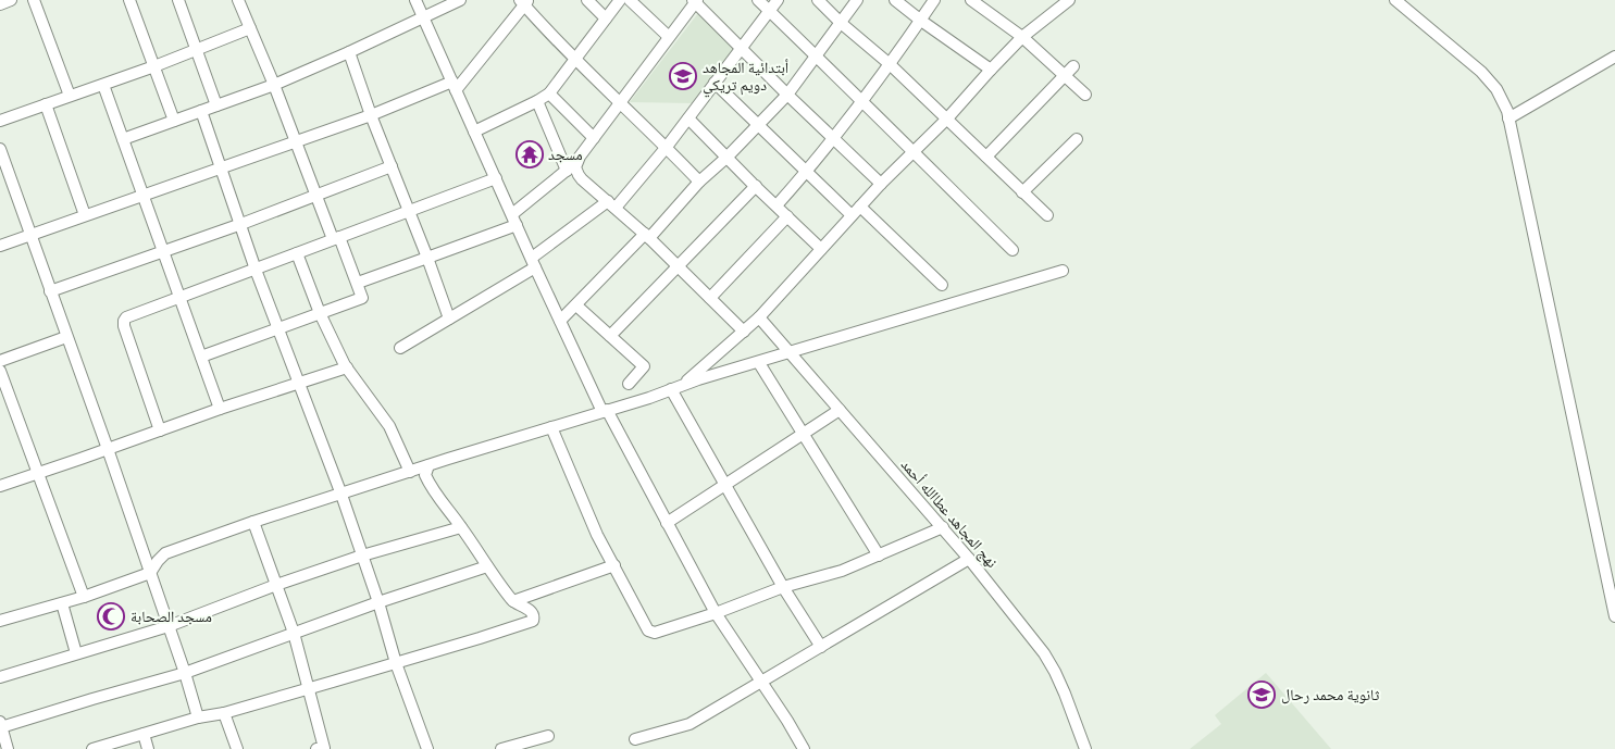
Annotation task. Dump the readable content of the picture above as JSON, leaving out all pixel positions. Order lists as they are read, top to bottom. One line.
{"streets":{"street":["نهج المجاهد عطاالله أحمد"]},"places":{"school or university":["أبتدائية المجاهد دويم تريكي","ثانوية محمد رحال"],"temple":["مسجد"],"mosque":["مسجد الصحابة"]}}
